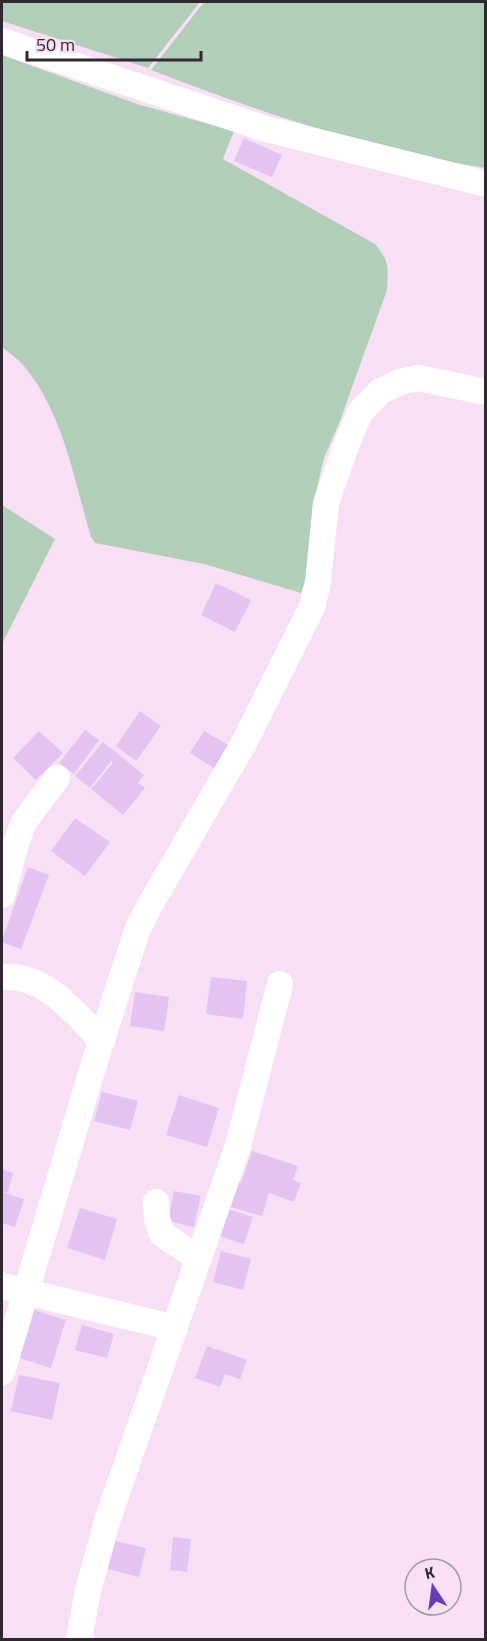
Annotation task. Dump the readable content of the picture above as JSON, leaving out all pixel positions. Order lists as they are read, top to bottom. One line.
{"scale_bar":"50 m","north":"top"}
